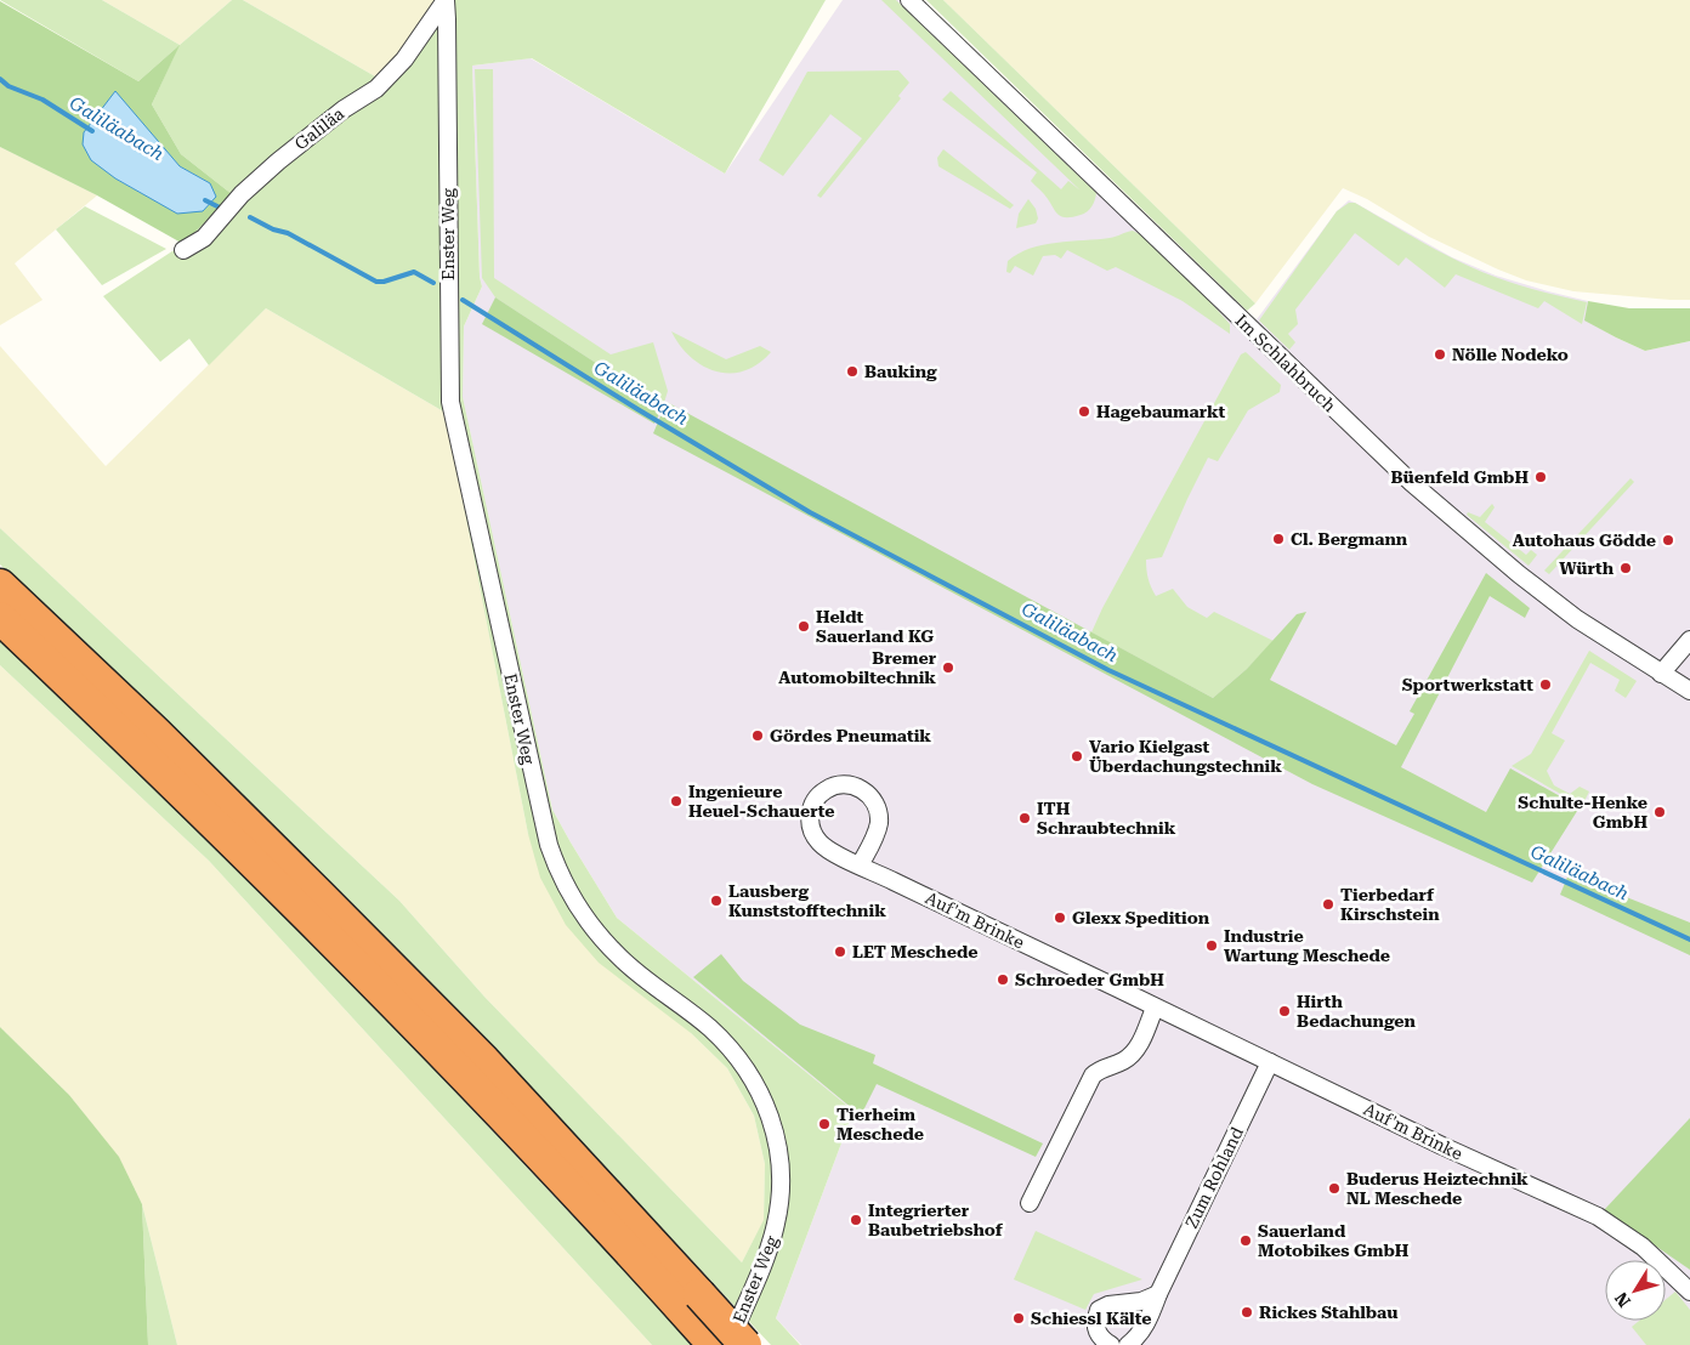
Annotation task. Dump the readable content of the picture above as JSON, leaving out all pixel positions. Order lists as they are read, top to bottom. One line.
{"streets":{"street":["Galiläa","Enster Weg","Im Schlahbruch","Auf'm Brinke","Zum Rohland"]},"crossings":[["Galiläa","Enster Weg"],["Auf'm Brinke","Zum Rohland"]],"water":["Galiläabach"],"places":["Nölle Nodeko","Bauking","Hagebaumarkt","Büenfeld GmbH","Cl. Bergmann","Autohaus Gödde","Würth","Heldt Sauerland KG","Bremer Automobiltechnik","Sportwerkstatt","Gördes Pneumatik","Vario Kielgast Überdachungstechnik","Ingenieure Heuel-Schauerte","Schulte-Henke GmbH","ITH Schraubtechnik","Lausberg Kunststofftechnik","Tierbedarf Kirschstein","Glexx Spedition","Industrie Wartung Meschede","LET Meschede","Schroeder GmbH","Hirth Bedachungen","Tierheim Meschede","Buderus Heiztechnik NL Meschede","Integrierter Baubetriebshof","Sauerland Motobikes GmbH","Rickes Stahlbau","Schiessl Kälte"],"north":"bottom left"}
